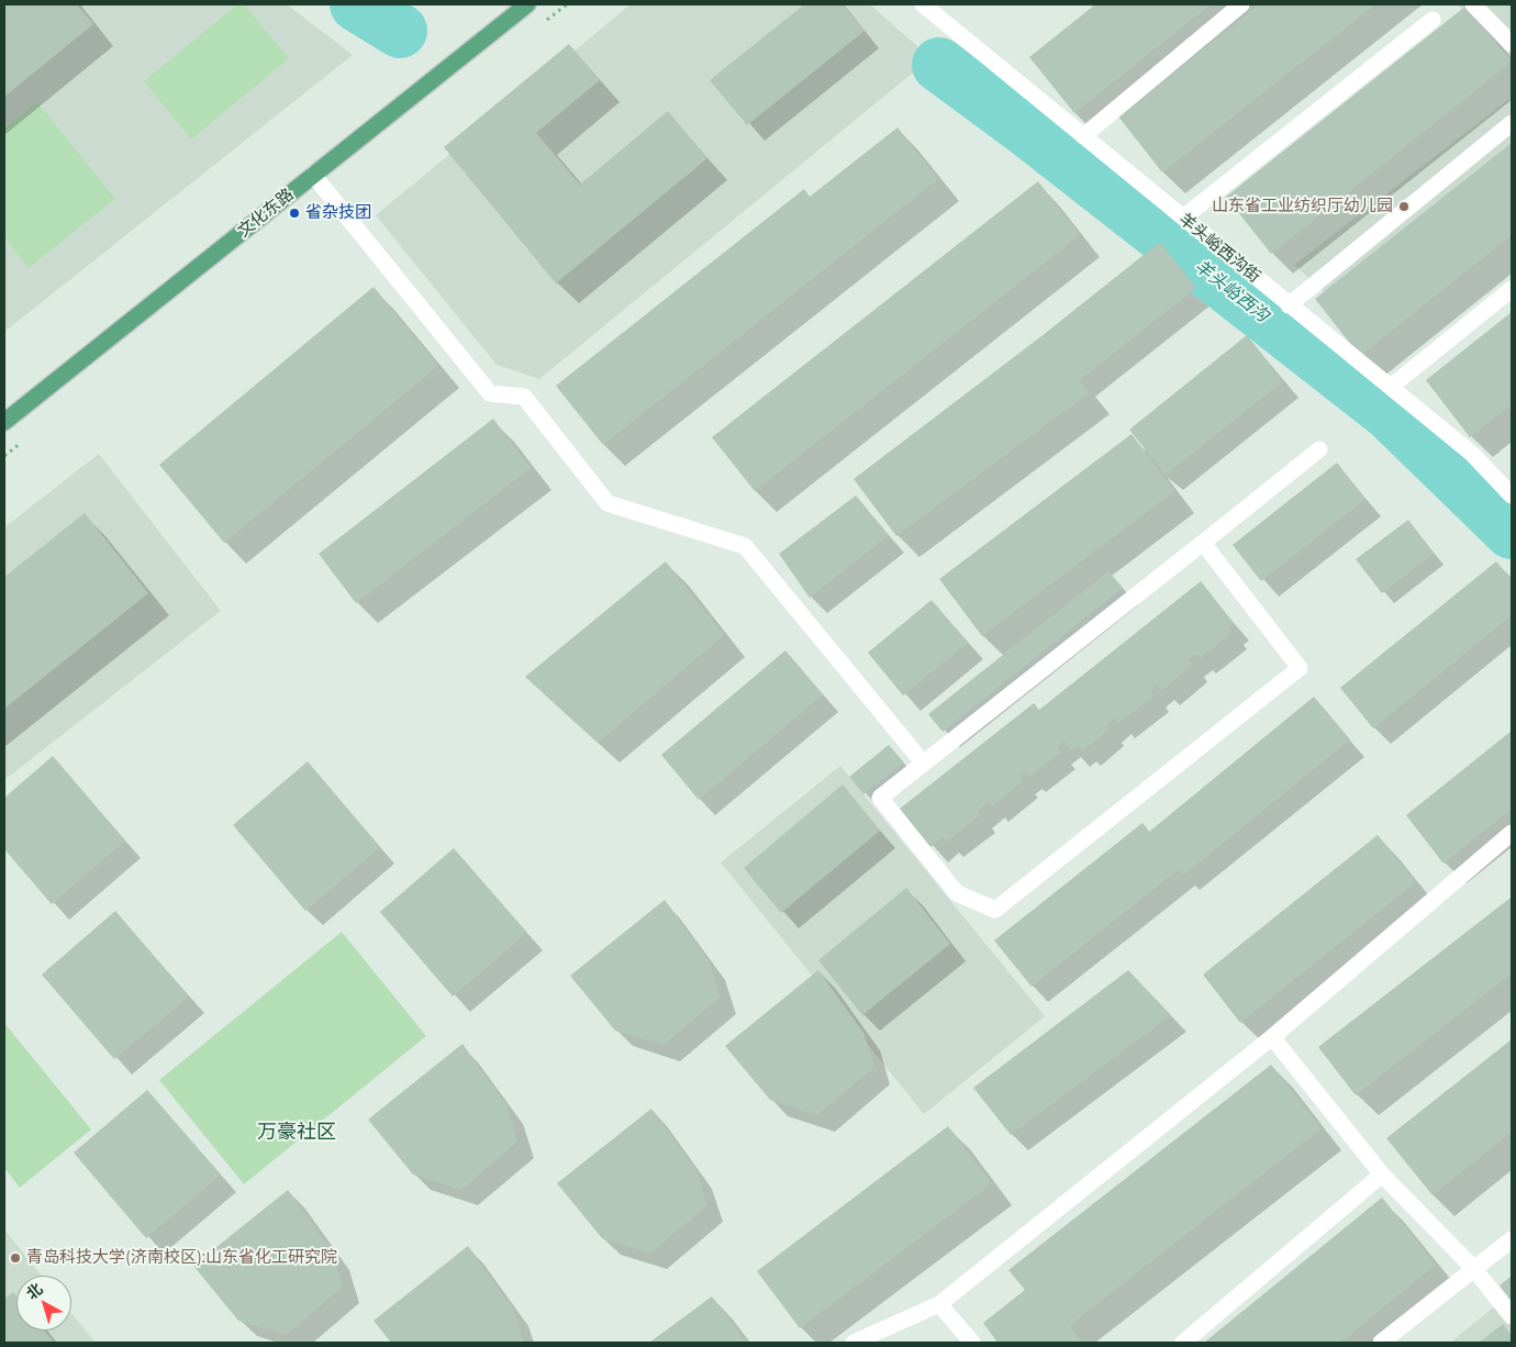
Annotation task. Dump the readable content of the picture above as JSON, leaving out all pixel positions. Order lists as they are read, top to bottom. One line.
{"streets":{"main road":["文化东路"],"street":["羊头峪西沟街"]},"districts":["万豪社区"],"water":["羊头峪西沟"],"places":["山东省工业纺织厅幼儿园","省杂技团","青岛科技大学(济南校区):山东省化工研究院"],"north":"top left"}
